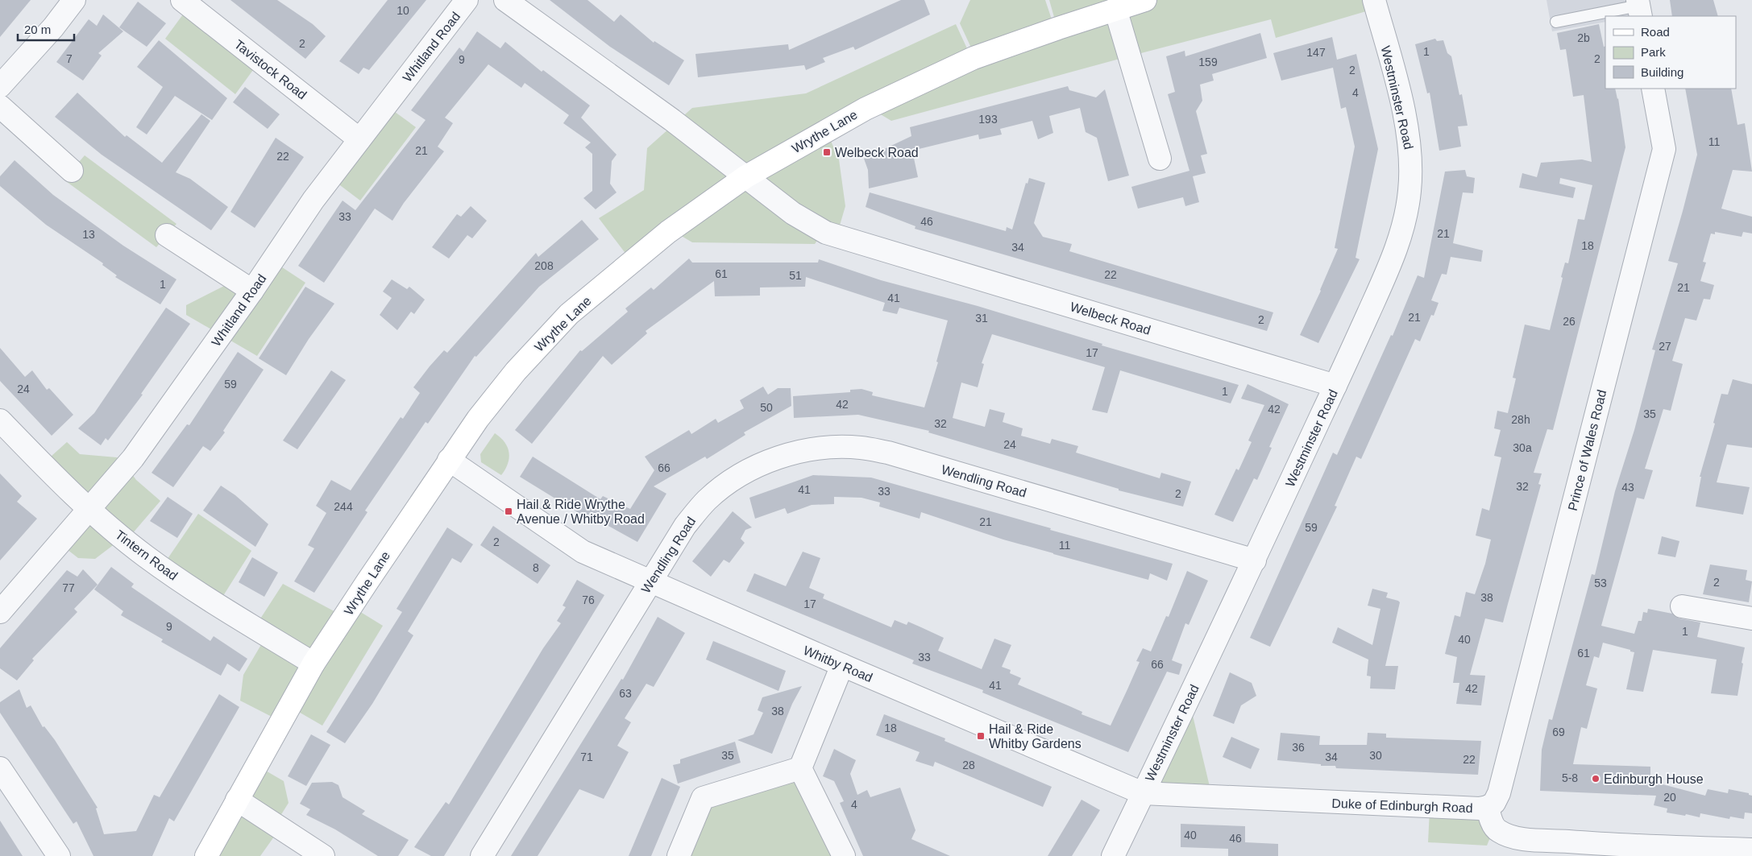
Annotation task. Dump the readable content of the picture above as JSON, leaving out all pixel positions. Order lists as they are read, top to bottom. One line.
{"streets":{"main road":["Wrythe Lane"],"street":["Whitland Road","Tavistock Road","Westminster Road","Welbeck Road","Prince of Wales Road","Wendling Road","Tintern Road","Whitby Road","Duke of Edinburgh Road"]},"crossings":[["Whitland Road","Tavistock Road"],["Whitland Road","Tintern Road"],["Westminster Road","Welbeck Road"],["Westminster Road","Wendling Road"],["Westminster Road","Whitby Road"],["Wrythe Lane","Welbeck Road"],["Wrythe Lane","Tintern Road"],["Wrythe Lane","Whitby Road"],["Prince of Wales Road","Duke of Edinburgh Road"],["Wendling Road","Whitby Road"],["Whitby Road","Duke of Edinburgh Road"]],"places":{"transit":["Welbeck Road","Hail & Ride Wrythe Avenue / Whitby Road","Hail & Ride Whitby Gardens"],"other":["Edinburgh House"]},"house_numbers":["10","2b","2","1","147","7","2","9","159","2","4","193","11","21","22","33","46","21","13","18","34","208","61","22","51","1","21","41","21","31","2","26","27","17","59","24","1","42","50","42","35","28h","32","24","30a","66","32","43","41","33","2","244","21","59","2","11","8","2","53","77","38","76","17","9","1","40","61","33","66","41","42","63","38","18","69","36","35","30","71","34","22","28","5-8","20","4","40","46"],"legend":["Road","Park","Building"],"scale_bar":"20 m"}
